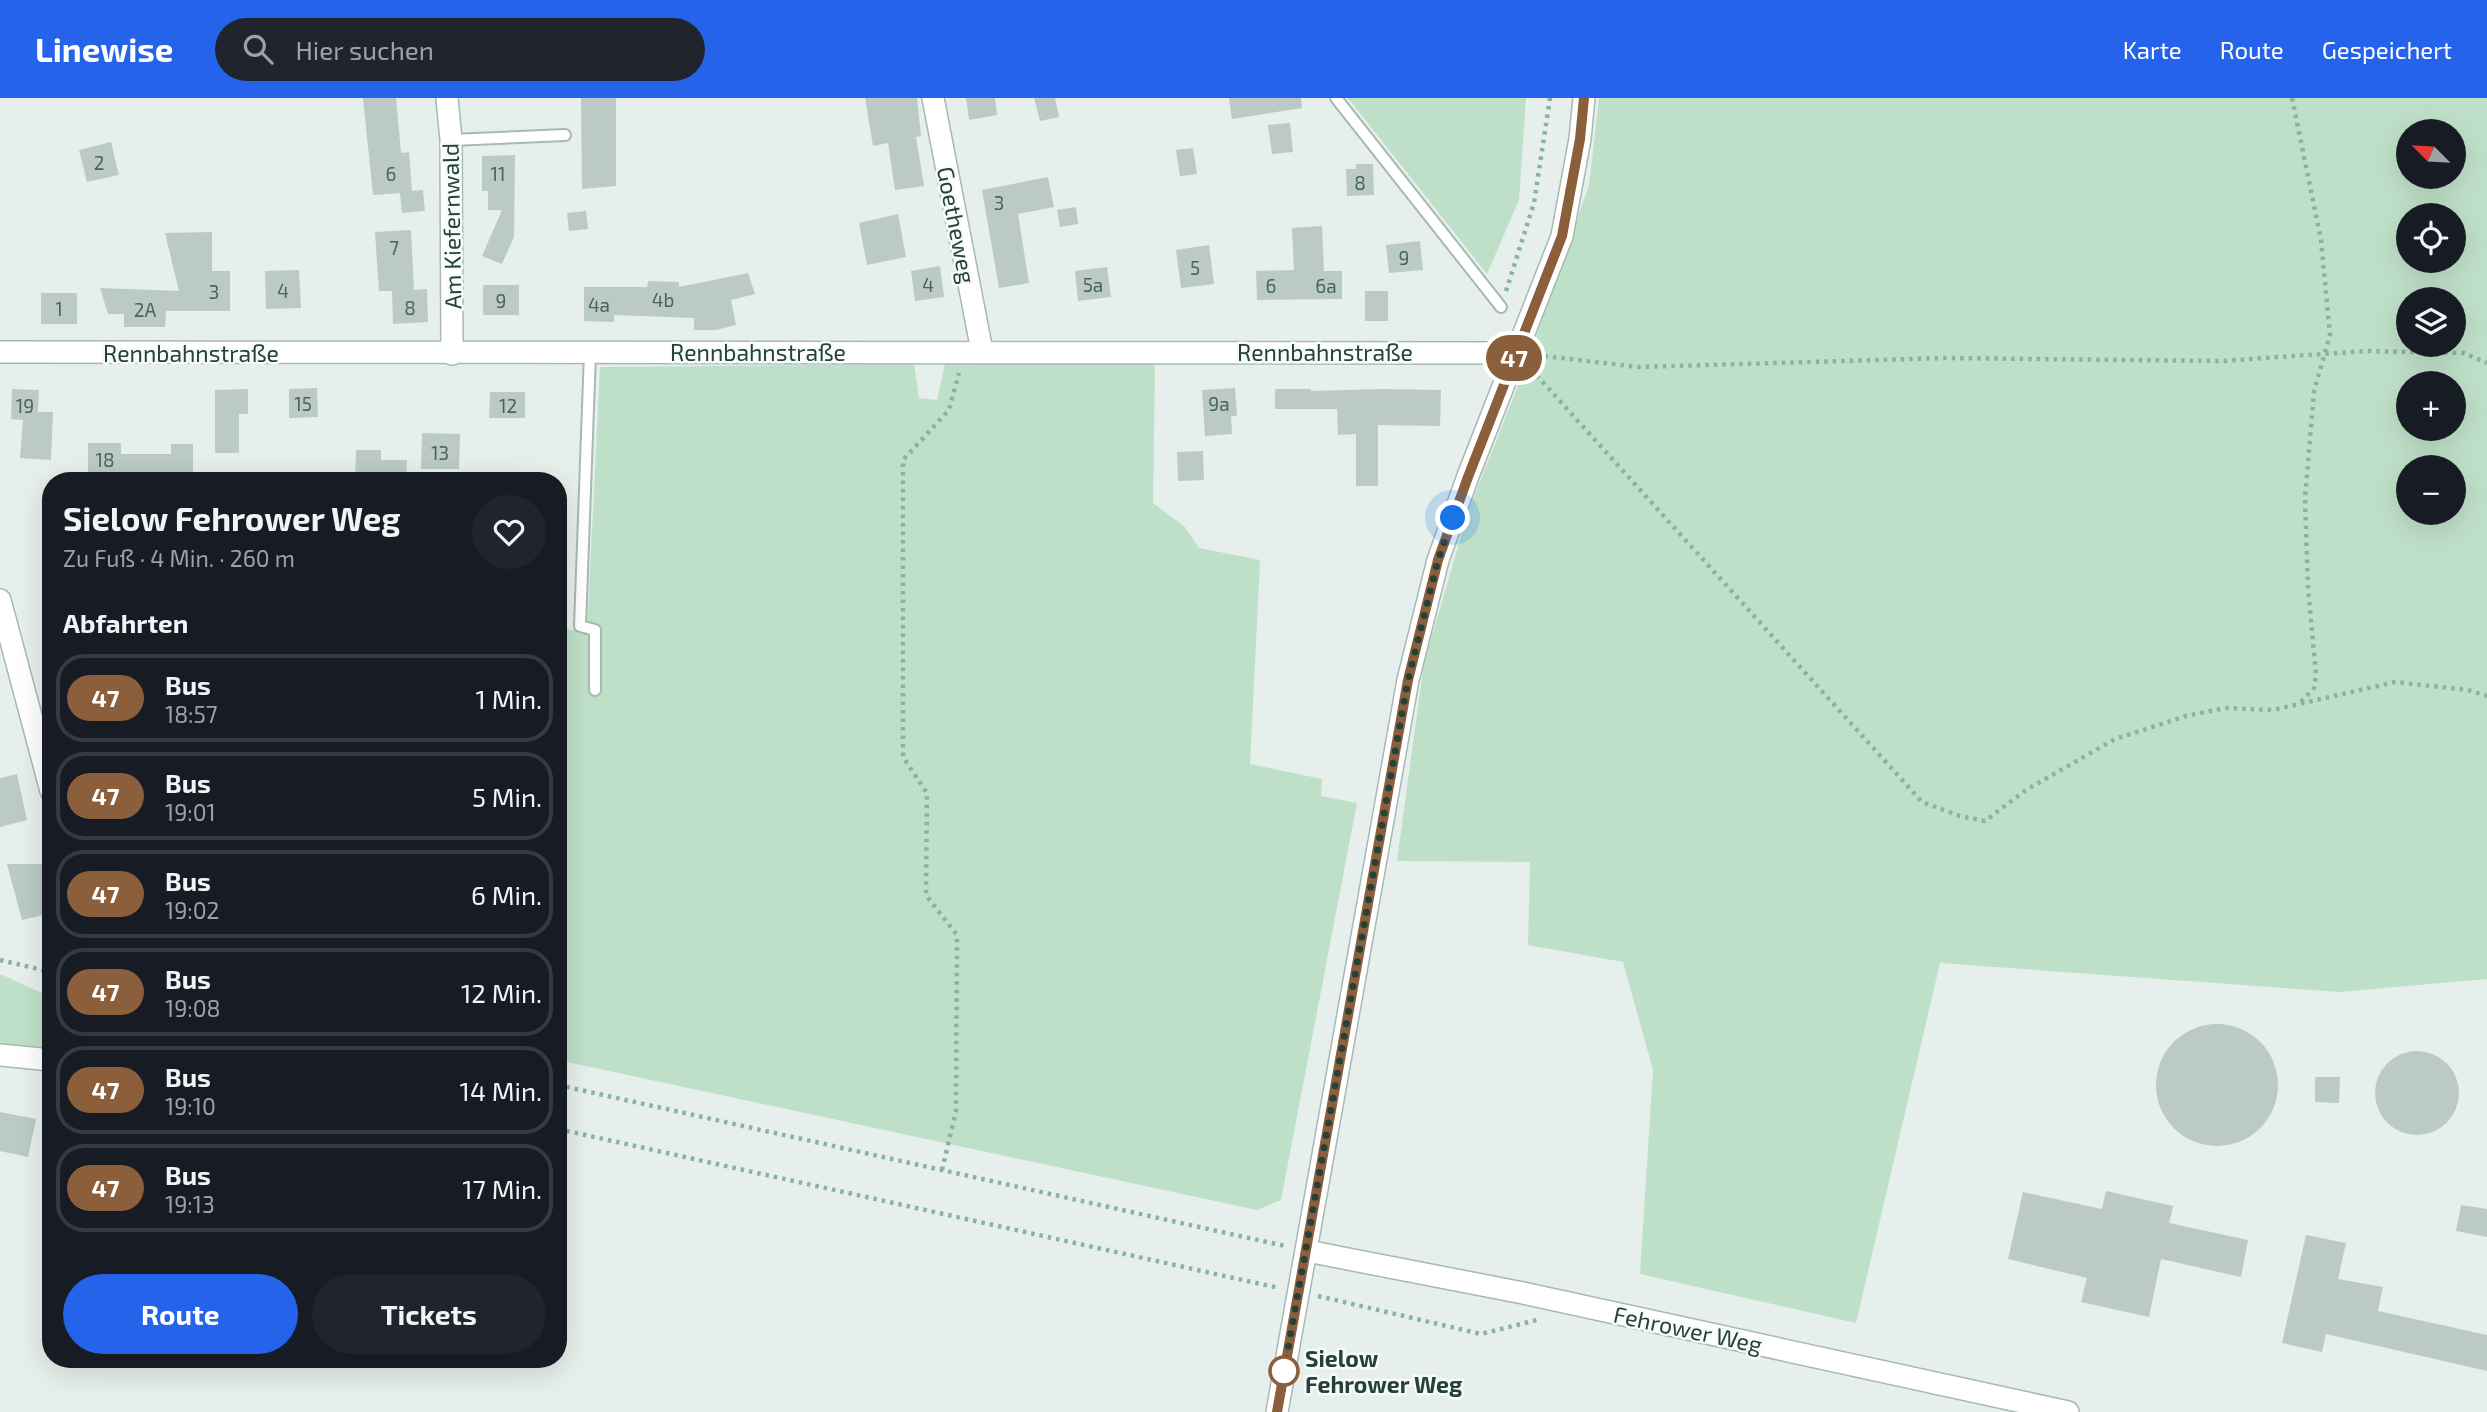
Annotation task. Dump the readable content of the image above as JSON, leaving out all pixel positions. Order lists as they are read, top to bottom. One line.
{"streets":{"street":["Goetheweg","Am Kiefernwald","Rennbahnstraße","Fehrower Weg"]},"crossings":[["Goetheweg","Rennbahnstraße"],["Am Kiefernwald","Rennbahnstraße"]],"places":["Sielow Fehrower Weg"],"lines":["bus line 47"],"house_numbers":["2","6","11","8","3","7","9","5","4","5a","6","6a","4","3","4b","9","4a","8","1","2A","15","9a","19","12","13","18"],"north":"top left","page":{"header":"Linewise","search":"Hier suchen","nav":["Karte","Route","Gespeichert"],"on_map":"47","map_buttons":["+","−"],"heading":[["Sielow Fehrower Weg","Zu Fuß · 4 Min. · 260 m"],"Abfahrten"],"list":[{"mark":"47","name":"Bus","note":"18:57","value":"1 Min."},{"mark":"47","name":"Bus","note":"19:01","value":"5 Min."},{"mark":"47","name":"Bus","note":"19:02","value":"6 Min."},{"mark":"47","name":"Bus","note":"19:08","value":"12 Min."},{"mark":"47","name":"Bus","note":"19:10","value":"14 Min."},{"mark":"47","name":"Bus","note":"19:13","value":"17 Min."}],"buttons":["Route","Tickets"]}}
